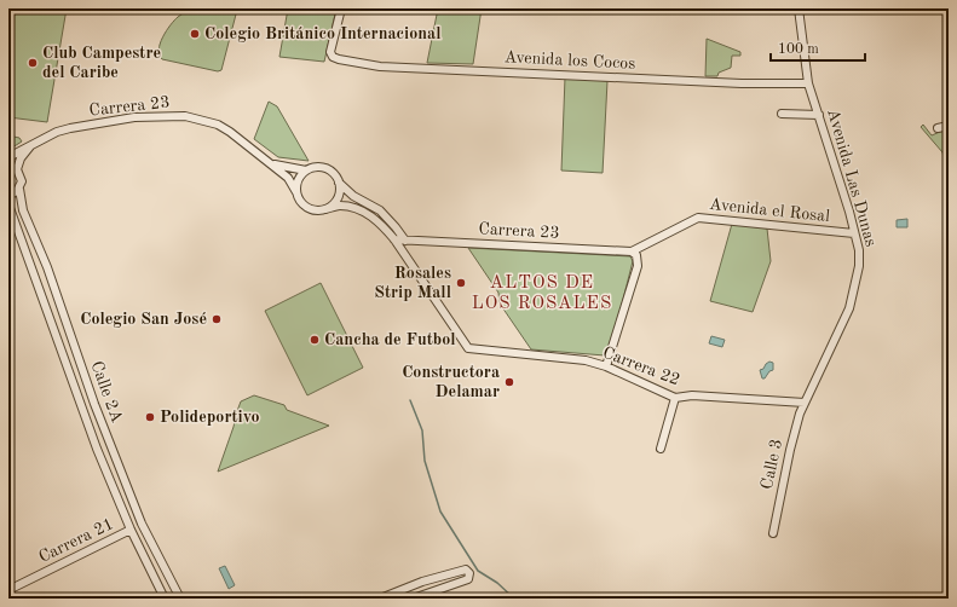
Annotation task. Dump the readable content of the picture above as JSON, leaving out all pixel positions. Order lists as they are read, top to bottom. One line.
{"streets":{"street":["Avenida los Cocos","Carrera 23","Avenida Las Dunas","Avenida el Rosal","Carrera 22","Calle 2A","Calle 3","Carrera 21"]},"crossings":[["Avenida los Cocos","Avenida Las Dunas"],["Carrera 23","Avenida el Rosal"],["Carrera 23","Calle 2A"],["Avenida Las Dunas","Avenida el Rosal"],["Avenida Las Dunas","Carrera 22"],["Avenida Las Dunas","Calle 3"],["Carrera 22","Calle 3"],["Calle 2A","Carrera 21"]],"districts":["ALTOS DE LOS ROSALES"],"places":["Colegio Británico Internacional","Club Campestre del Caribe","Rosales Strip Mall","Colegio San José","Cancha de Futbol","Constructora Delamar","Polideportivo"],"scale_bar":"100 m"}
